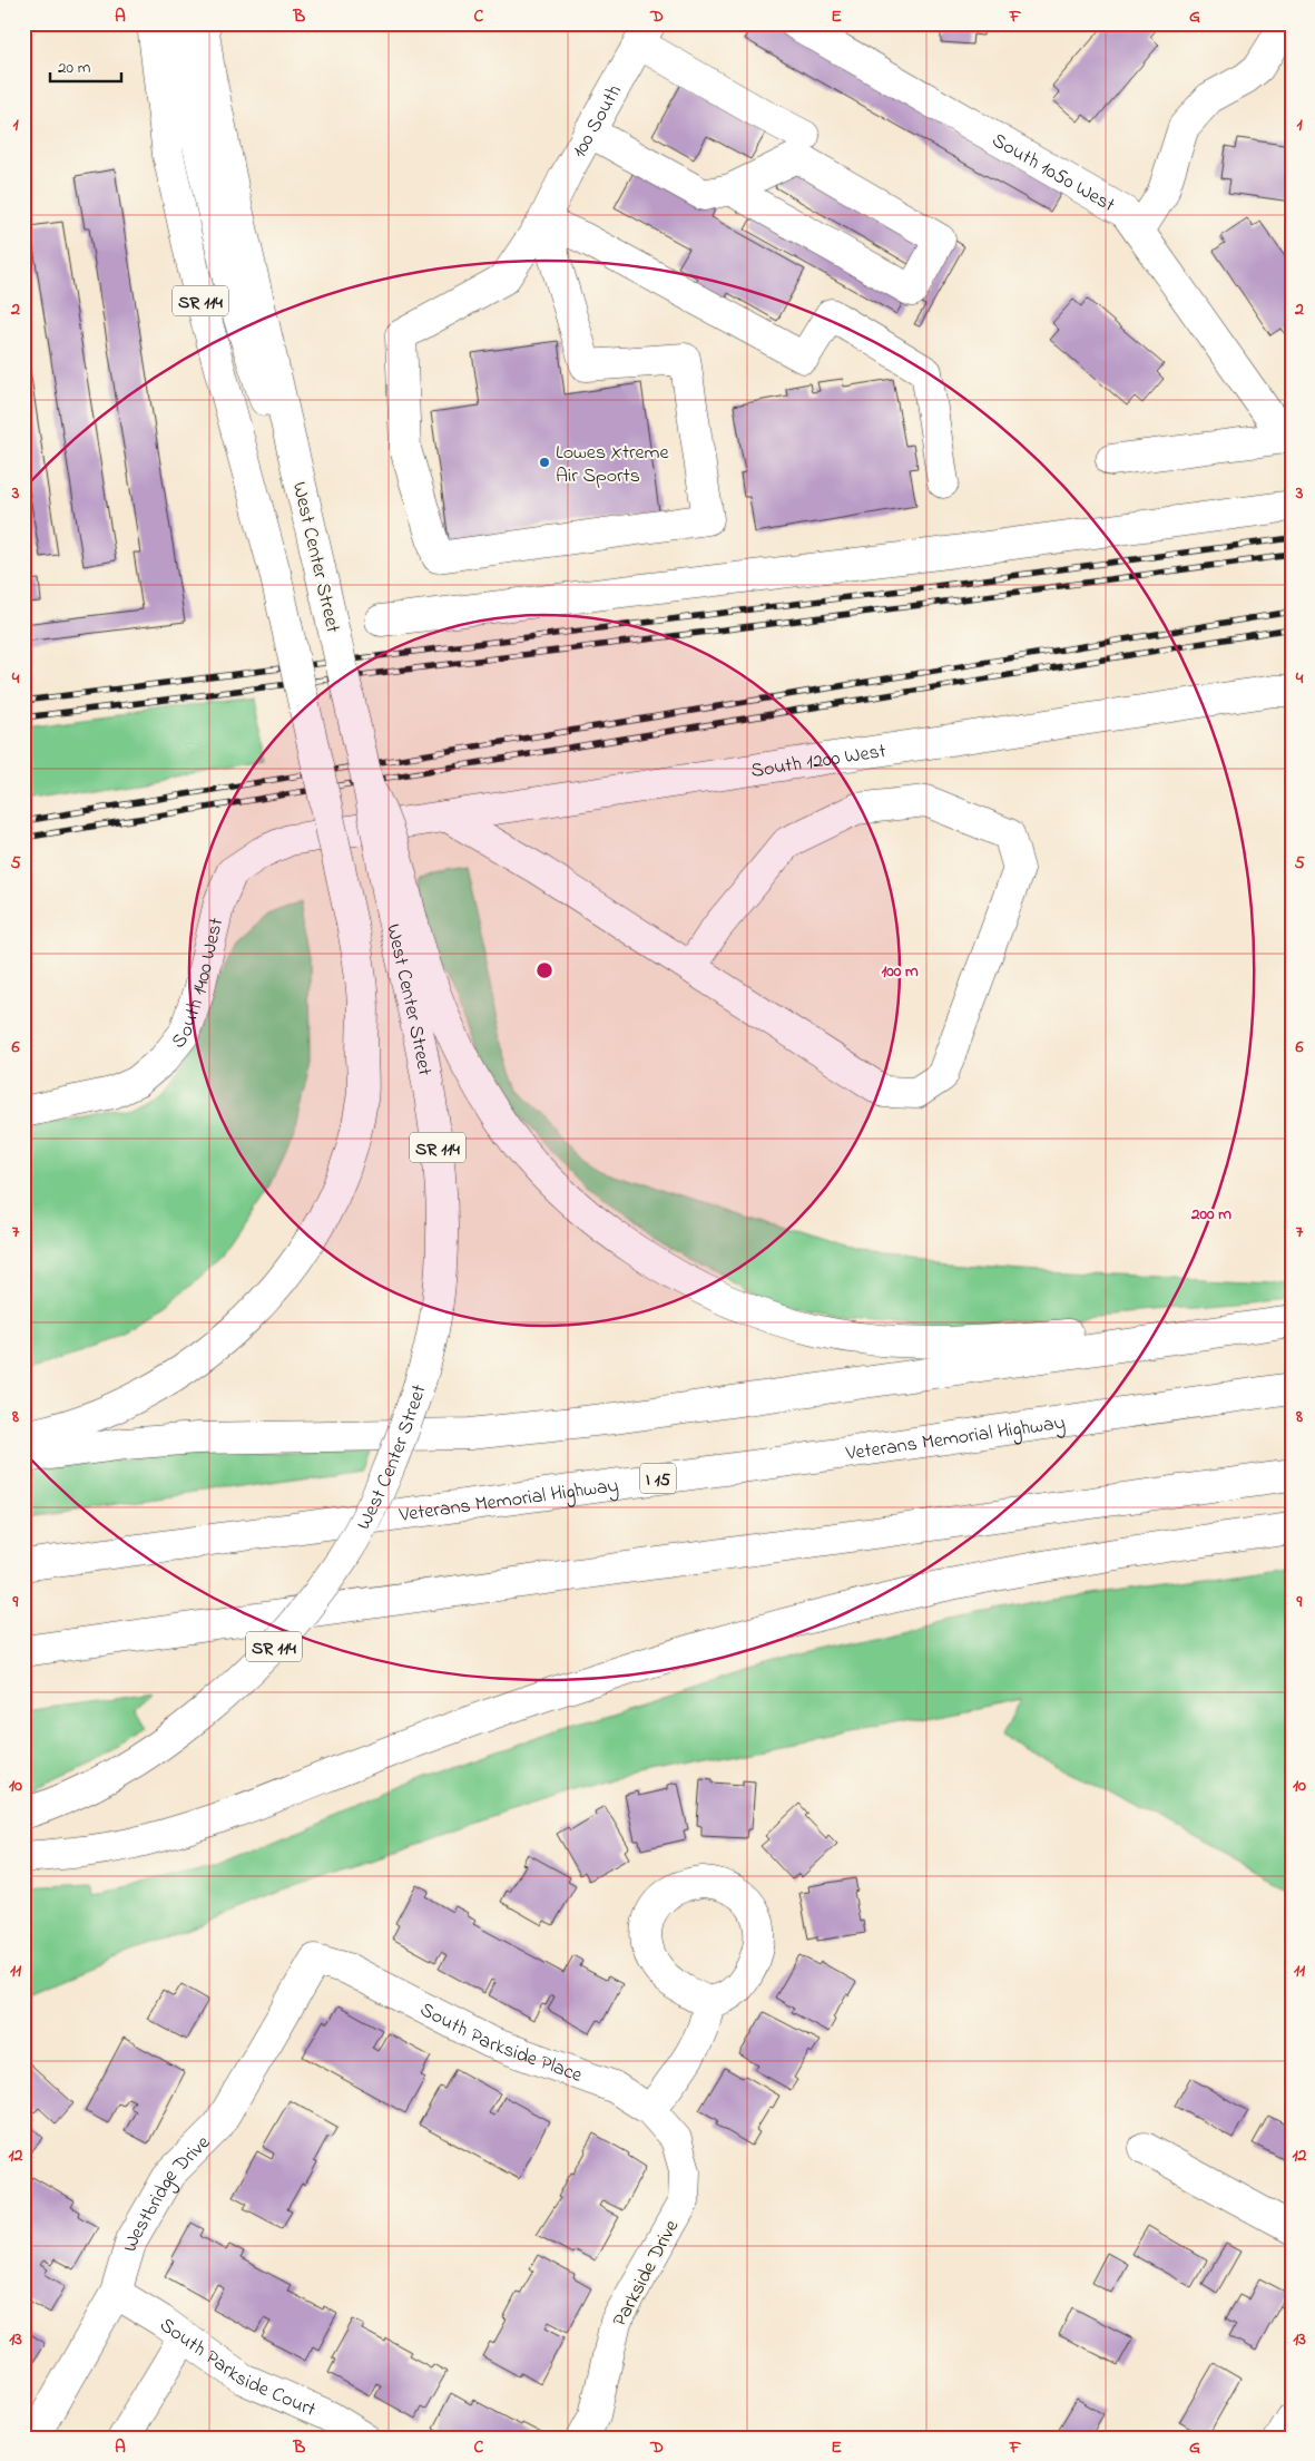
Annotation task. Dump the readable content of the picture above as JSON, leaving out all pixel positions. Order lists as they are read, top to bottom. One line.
{"streets":{"main road":["100 South","South 1050 West","SR 114","West Center Street","South 1200 West","South 1400 West","Veterans Memorial Highway","I 15","South Parkside Place","Westbridge Drive","Parkside Drive","South Parkside Court"]},"crossings":[["South 1200 West","South 1400 West"],["South Parkside Place","Westbridge Drive"],["South Parkside Place","Parkside Drive"],["Westbridge Drive","South Parkside Court"]],"places":["Lowes Xtreme Air Sports"],"scale_bar":"20 m","grid":{"columns":["A","B","C","D","E","F","G"],"rows":["1","2","3","4","5","6","7","8","9","10","11","12","13"]},"rings":["100 m","200 m"]}
